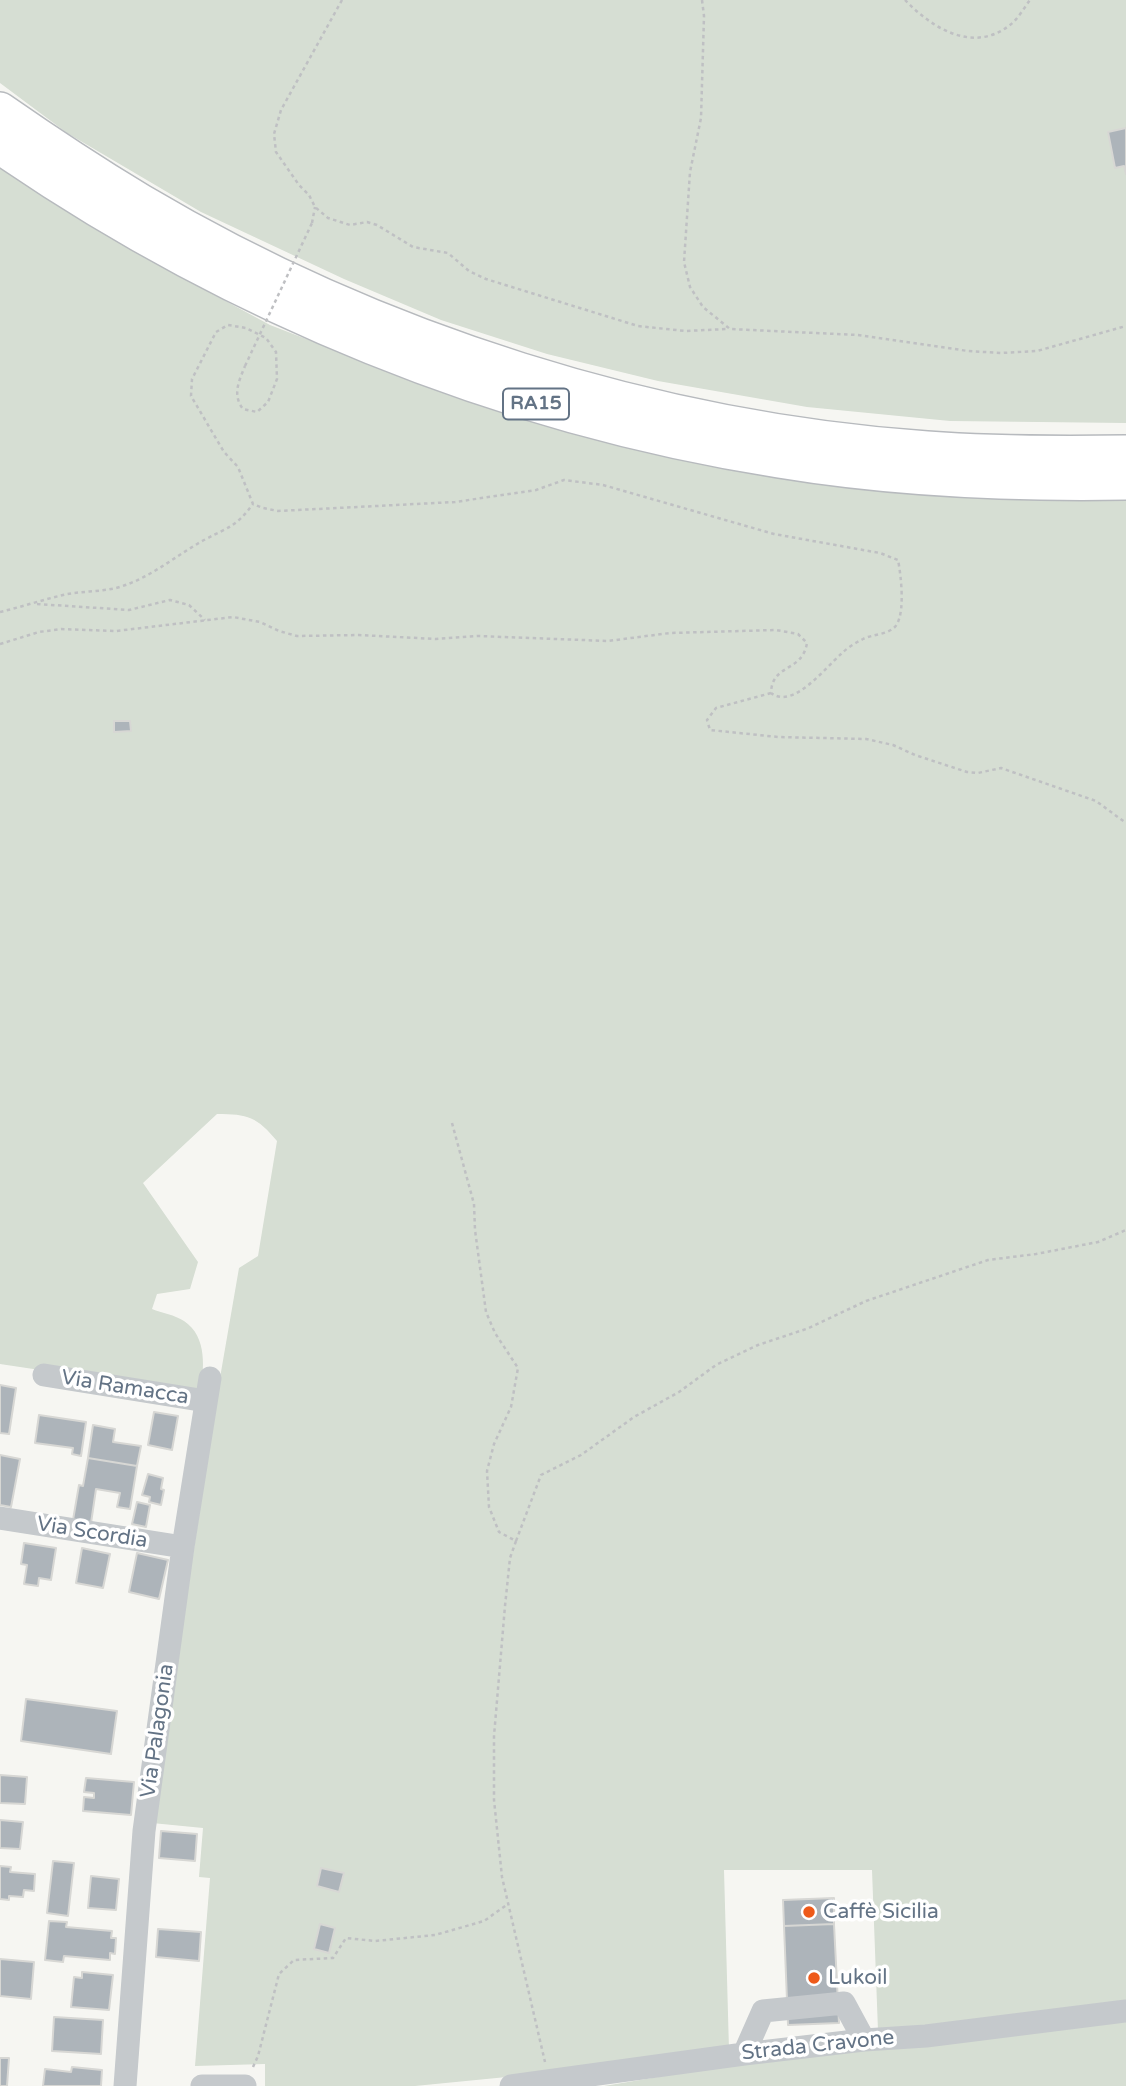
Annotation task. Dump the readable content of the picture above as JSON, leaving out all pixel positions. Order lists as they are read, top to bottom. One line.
{"streets":{"highway":["RA15"],"street":["Via Ramacca","Via Scordia","Via Palagonia","Strada Cravone"]},"crossings":[["Via Ramacca","Via Palagonia"],["Via Scordia","Via Palagonia"]],"places":["Caffè Sicilia","Lukoil"]}
